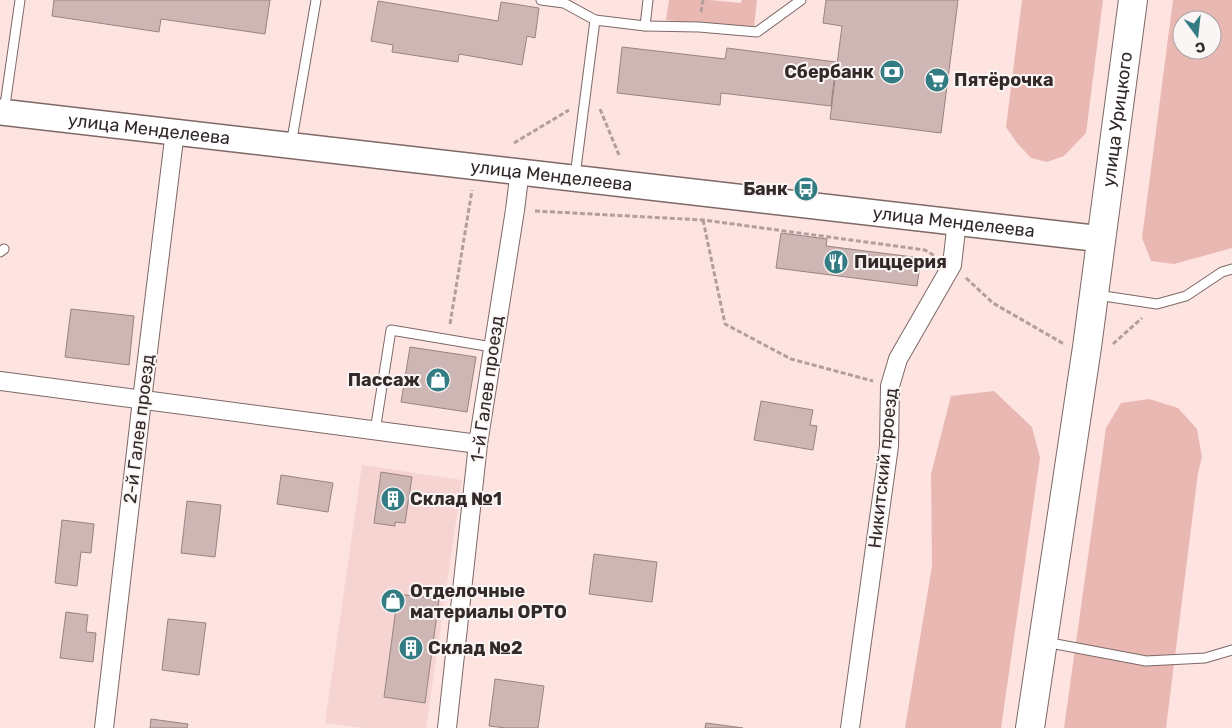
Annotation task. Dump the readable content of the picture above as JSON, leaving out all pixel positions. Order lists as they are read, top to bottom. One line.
{"streets":{"main road":["улица Урицкого","улица Менделеева"],"street":["1-й Галев проезд","2-й Галев проезд","Никитский проезд"]},"crossings":[["улица Урицкого","улица Менделеева"],["улица Менделеева","1-й Галев проезд"],["улица Менделеева","2-й Галев проезд"],["улица Менделеева","Никитский проезд"]],"places":{"bank":["Сбербанк"],"supermarket":["Пятёрочка"],"bus stop":["Банк"],"restaurant":["Пиццерия"],"shop":["Пассаж","Отделочные материалы ОРТО"],"building":["Склад №1","Склад №2"]},"north":"bottom"}
